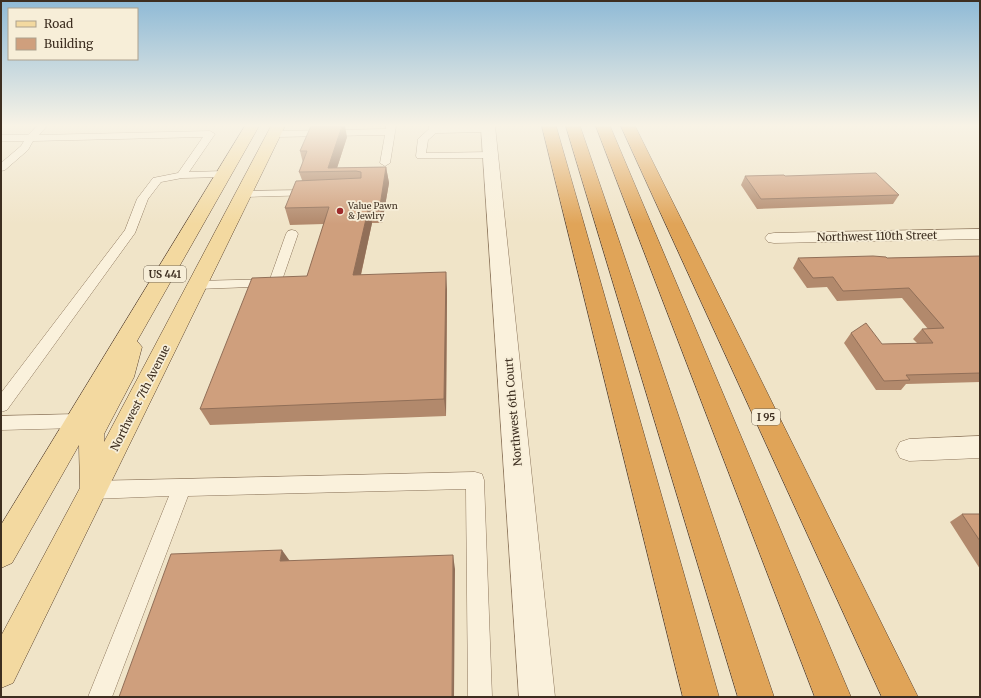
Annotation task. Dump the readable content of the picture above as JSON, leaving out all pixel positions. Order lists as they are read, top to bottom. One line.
{"streets":{"highway":["I 95"],"main road":["US 441","Northwest 7th Avenue"],"street":["Northwest 110th Street","Northwest 6th Court"]},"places":["Value Pawn & Jewlry"],"legend":["Road","Building"]}
